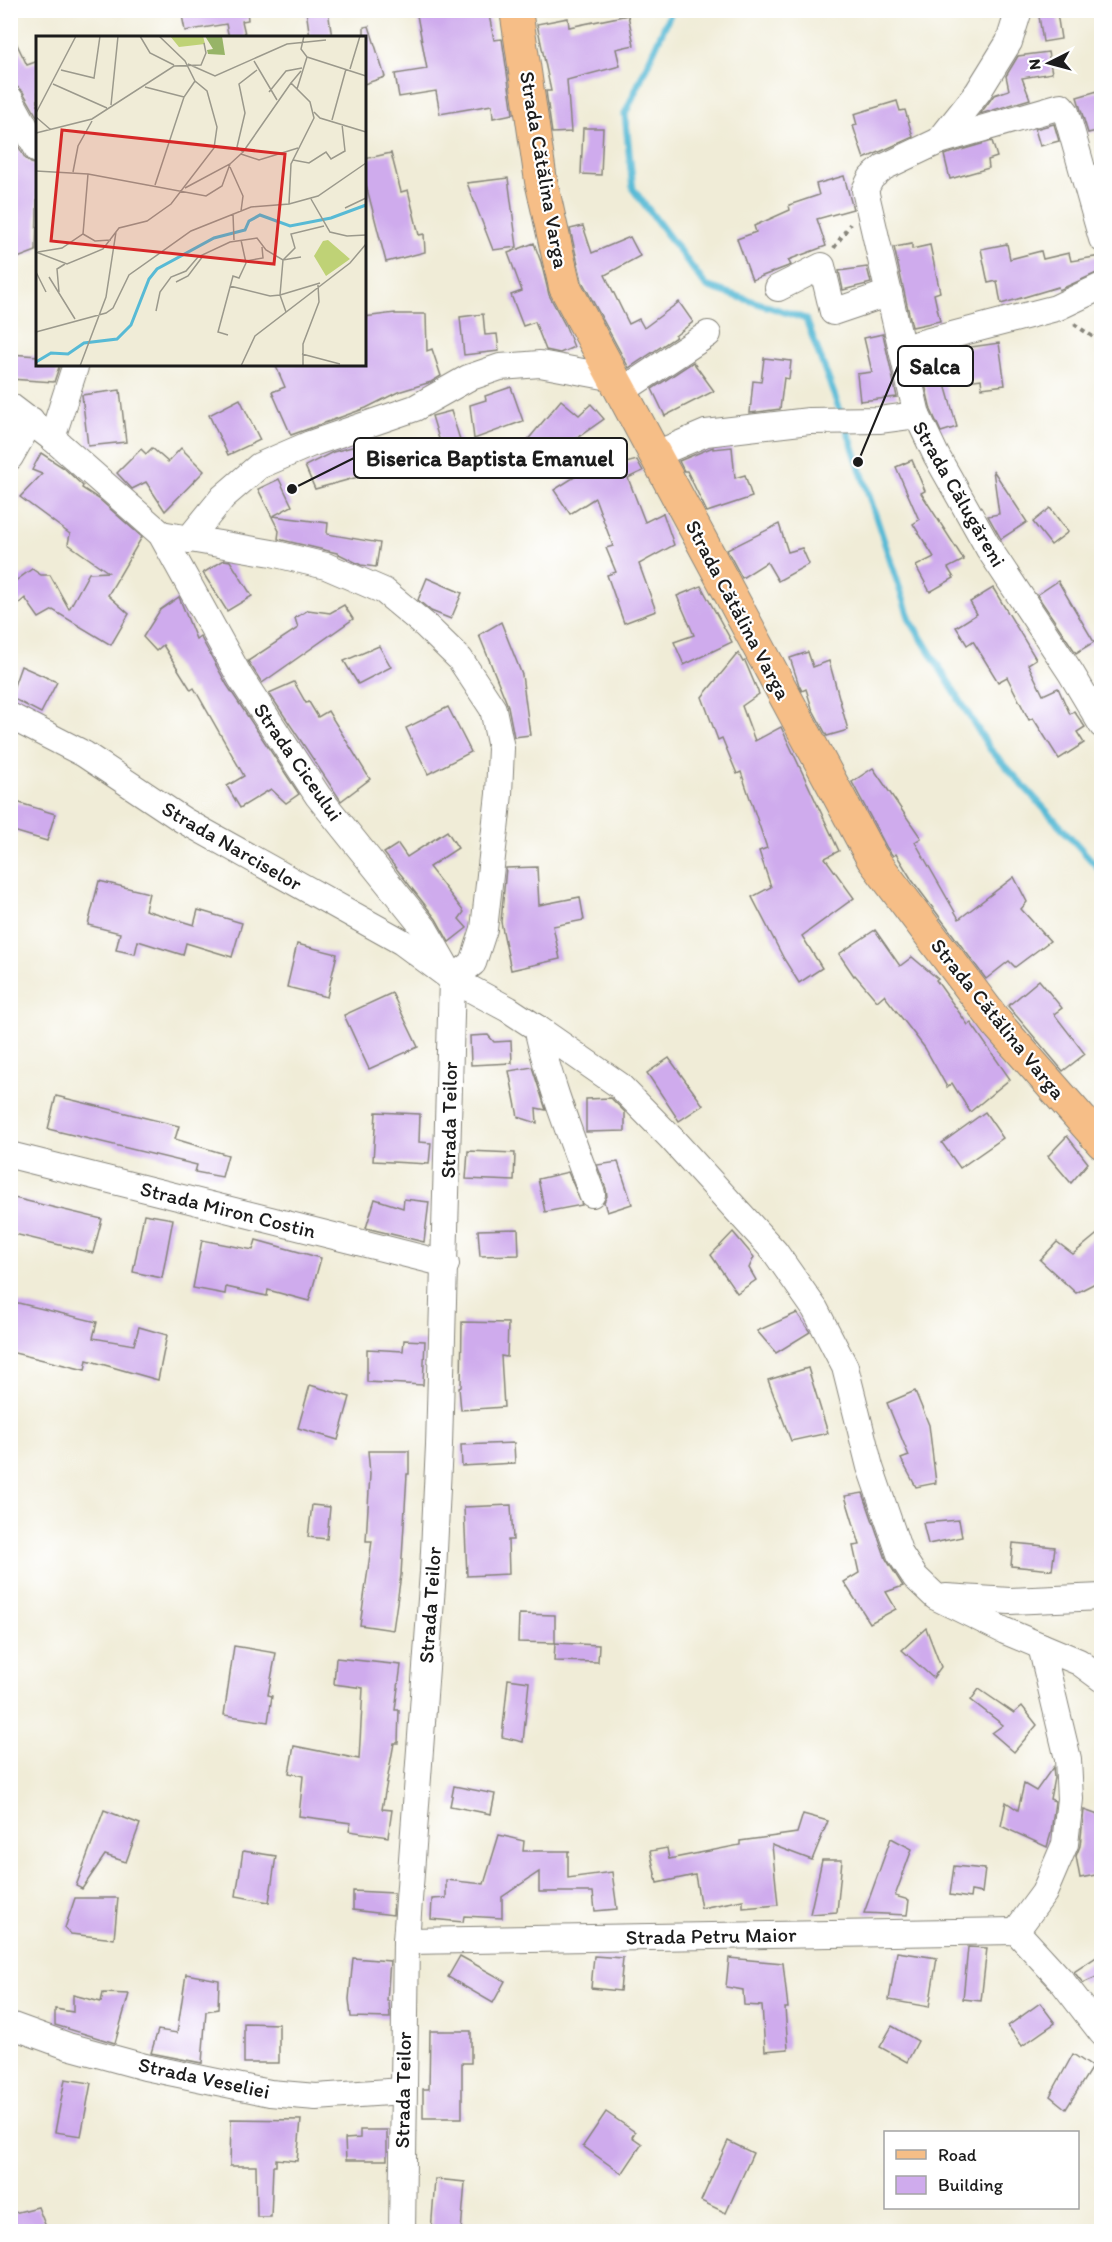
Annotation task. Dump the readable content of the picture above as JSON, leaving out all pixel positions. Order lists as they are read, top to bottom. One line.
{"streets":{"main road":["Strada Cătălina Varga"],"street":["Strada Călugăreni","Strada Ciceului","Strada Narciselor","Strada Teilor","Strada Miron Costin","Strada Petru Maior","Strada Veseliei"]},"crossings":[["Strada Cătălina Varga","Strada Călugăreni"],["Strada Ciceului","Strada Narciselor"],["Strada Ciceului","Strada Teilor"],["Strada Narciselor","Strada Teilor"],["Strada Teilor","Strada Miron Costin"],["Strada Teilor","Strada Petru Maior"],["Strada Teilor","Strada Veseliei"]],"places":["Salca","Biserica Baptista Emanuel"],"legend":["Road","Building"],"north":"left"}
